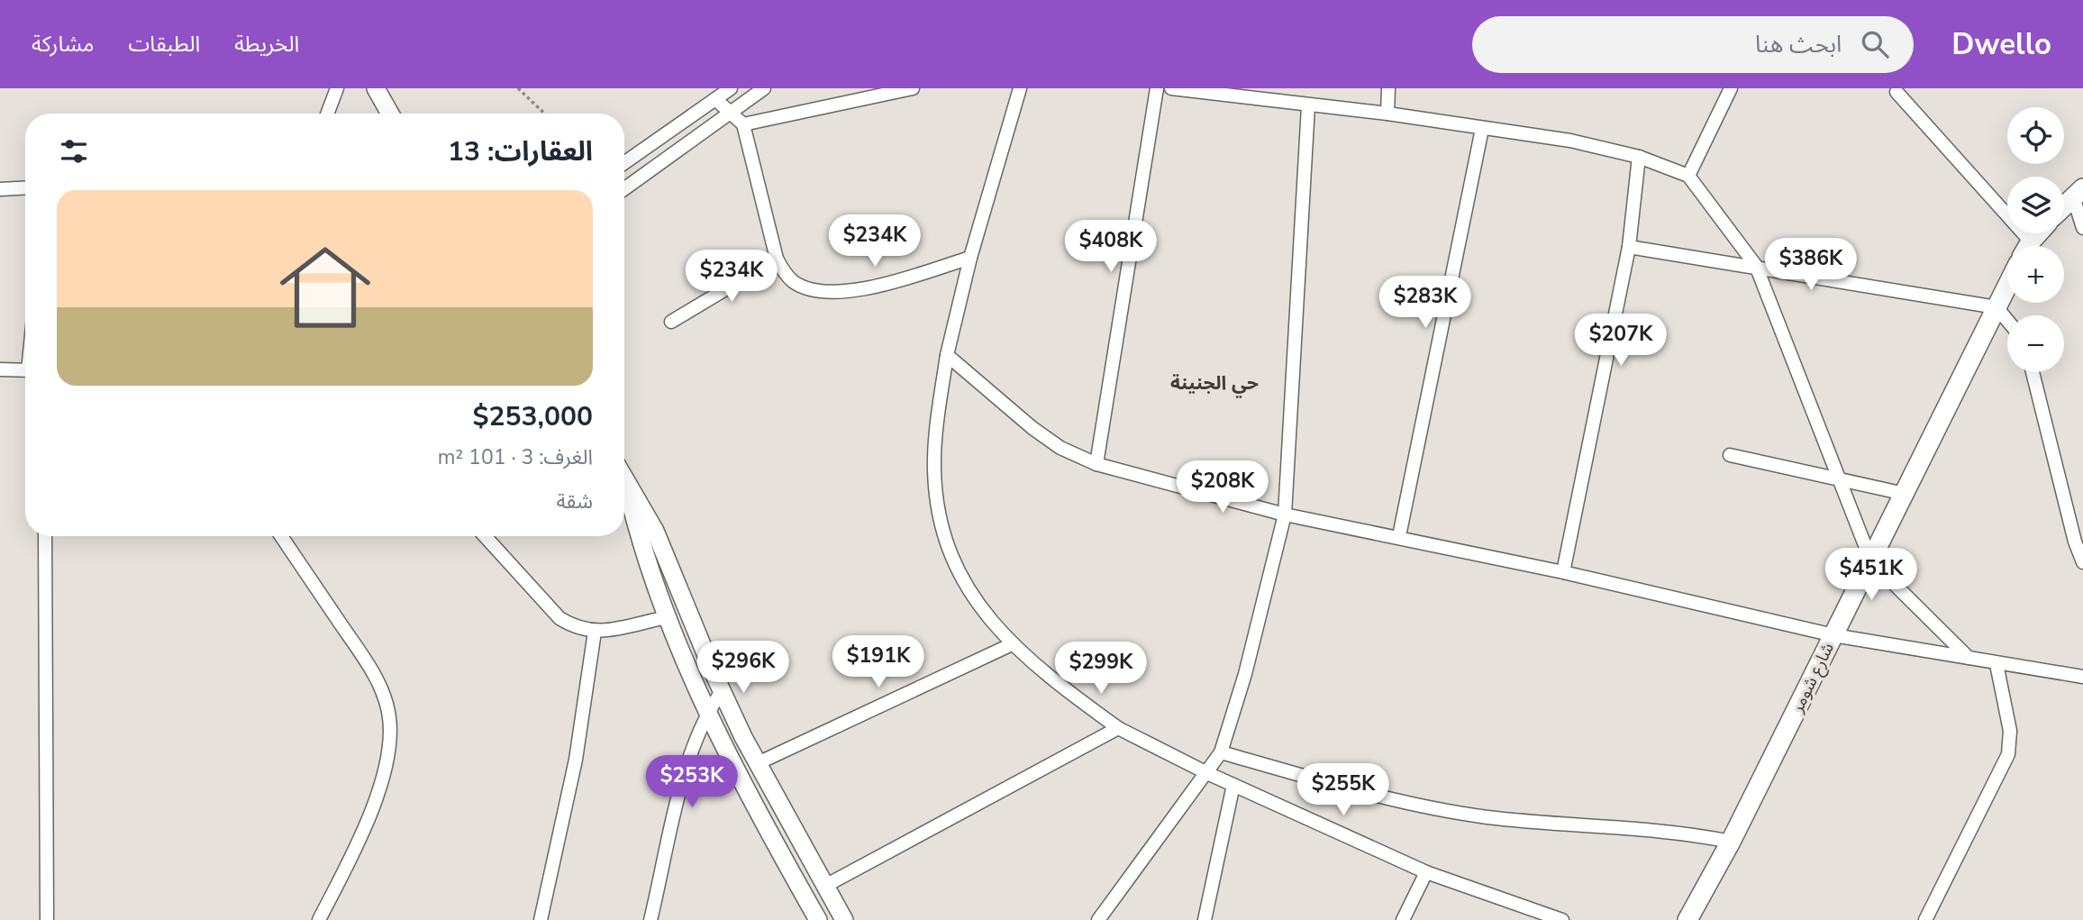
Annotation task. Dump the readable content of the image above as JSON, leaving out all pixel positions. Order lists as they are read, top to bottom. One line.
{"streets":{"main road":["شارع شومر"]},"districts":["حي الجنينة"],"page":{"header":"Dwello","search":"ابحث هنا","nav":["الخريطة","الطبقات","مشاركة"],"map_buttons":["+","−"],"heading":"العقارات: 13","list":[{"name":"$253,000","note":"الغرف: 3 · 101 m² · شقة"}],"price":["$234K","$408K","$386K","$234K","$283K","$207K","$208K","$451K","$191K","$296K","$299K","$253K","$255K"]}}
